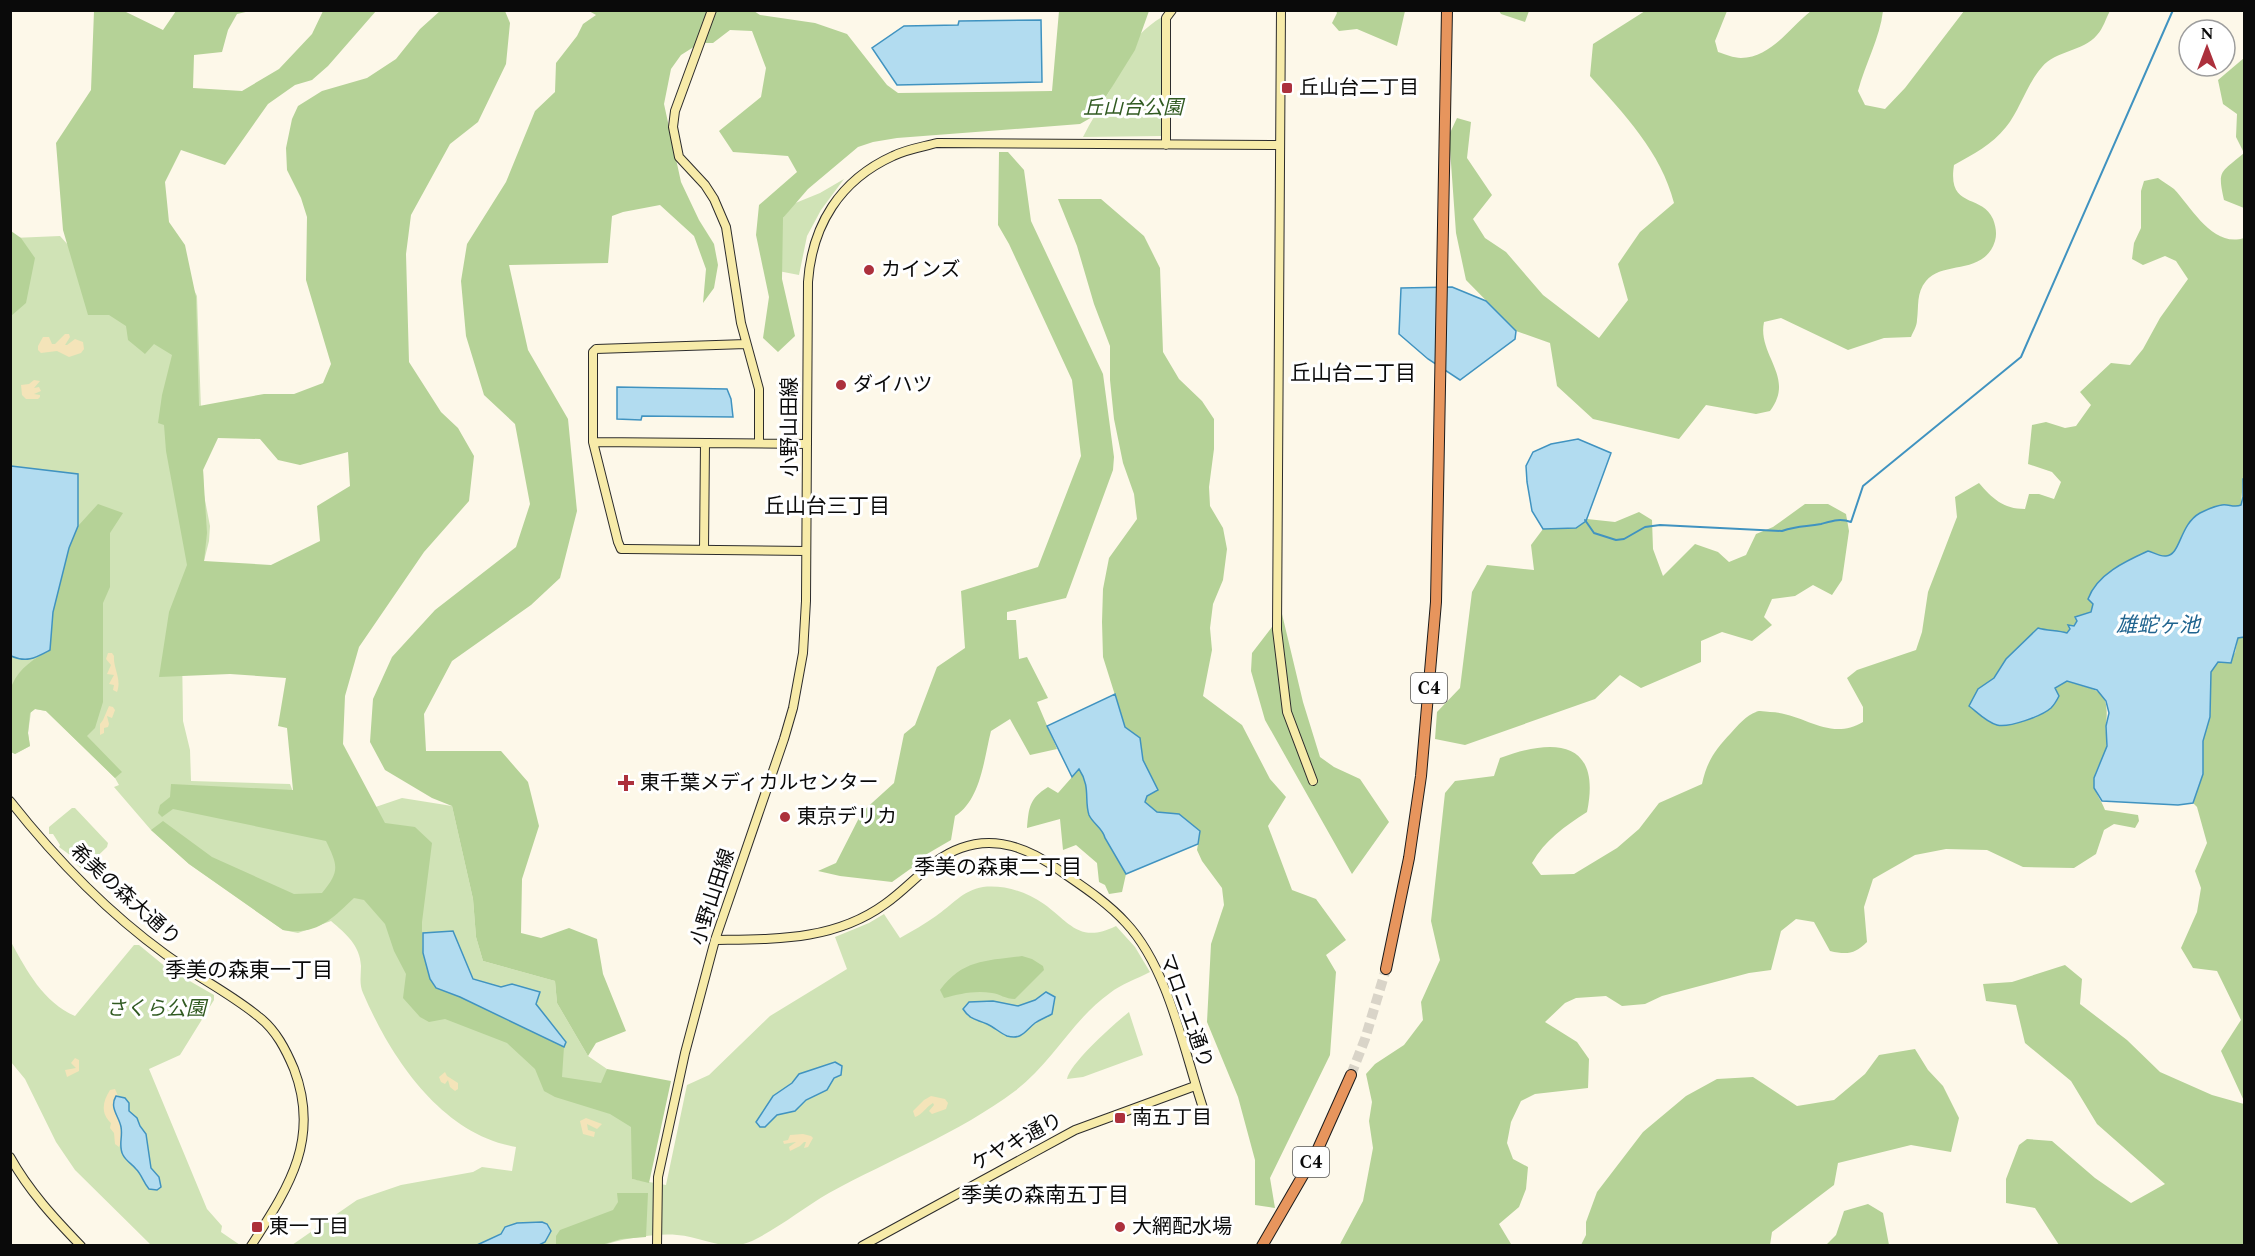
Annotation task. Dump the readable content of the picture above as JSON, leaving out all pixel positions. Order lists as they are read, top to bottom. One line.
{"streets":{"highway":["C4"],"street":["小野山田線","希美の森大通り","マロニエ通り","ケヤキ通り"]},"crossings":[["小野山田線","マロニエ通り"],["マロニエ通り","ケヤキ通り"]],"districts":["丘山台二丁目","丘山台三丁目","季美の森東二丁目","季美の森東一丁目","季美の森南五丁目"],"water":["雄蛇ヶ池"],"parks":["丘山台公園","さくら公園"],"places":{"transit":["丘山台二丁目","南五丁目","東一丁目"],"other":["カインズ","ダイハツ","東京デリカ","大網配水場"],"health":["東千葉メディカルセンター"]},"north":"top"}
